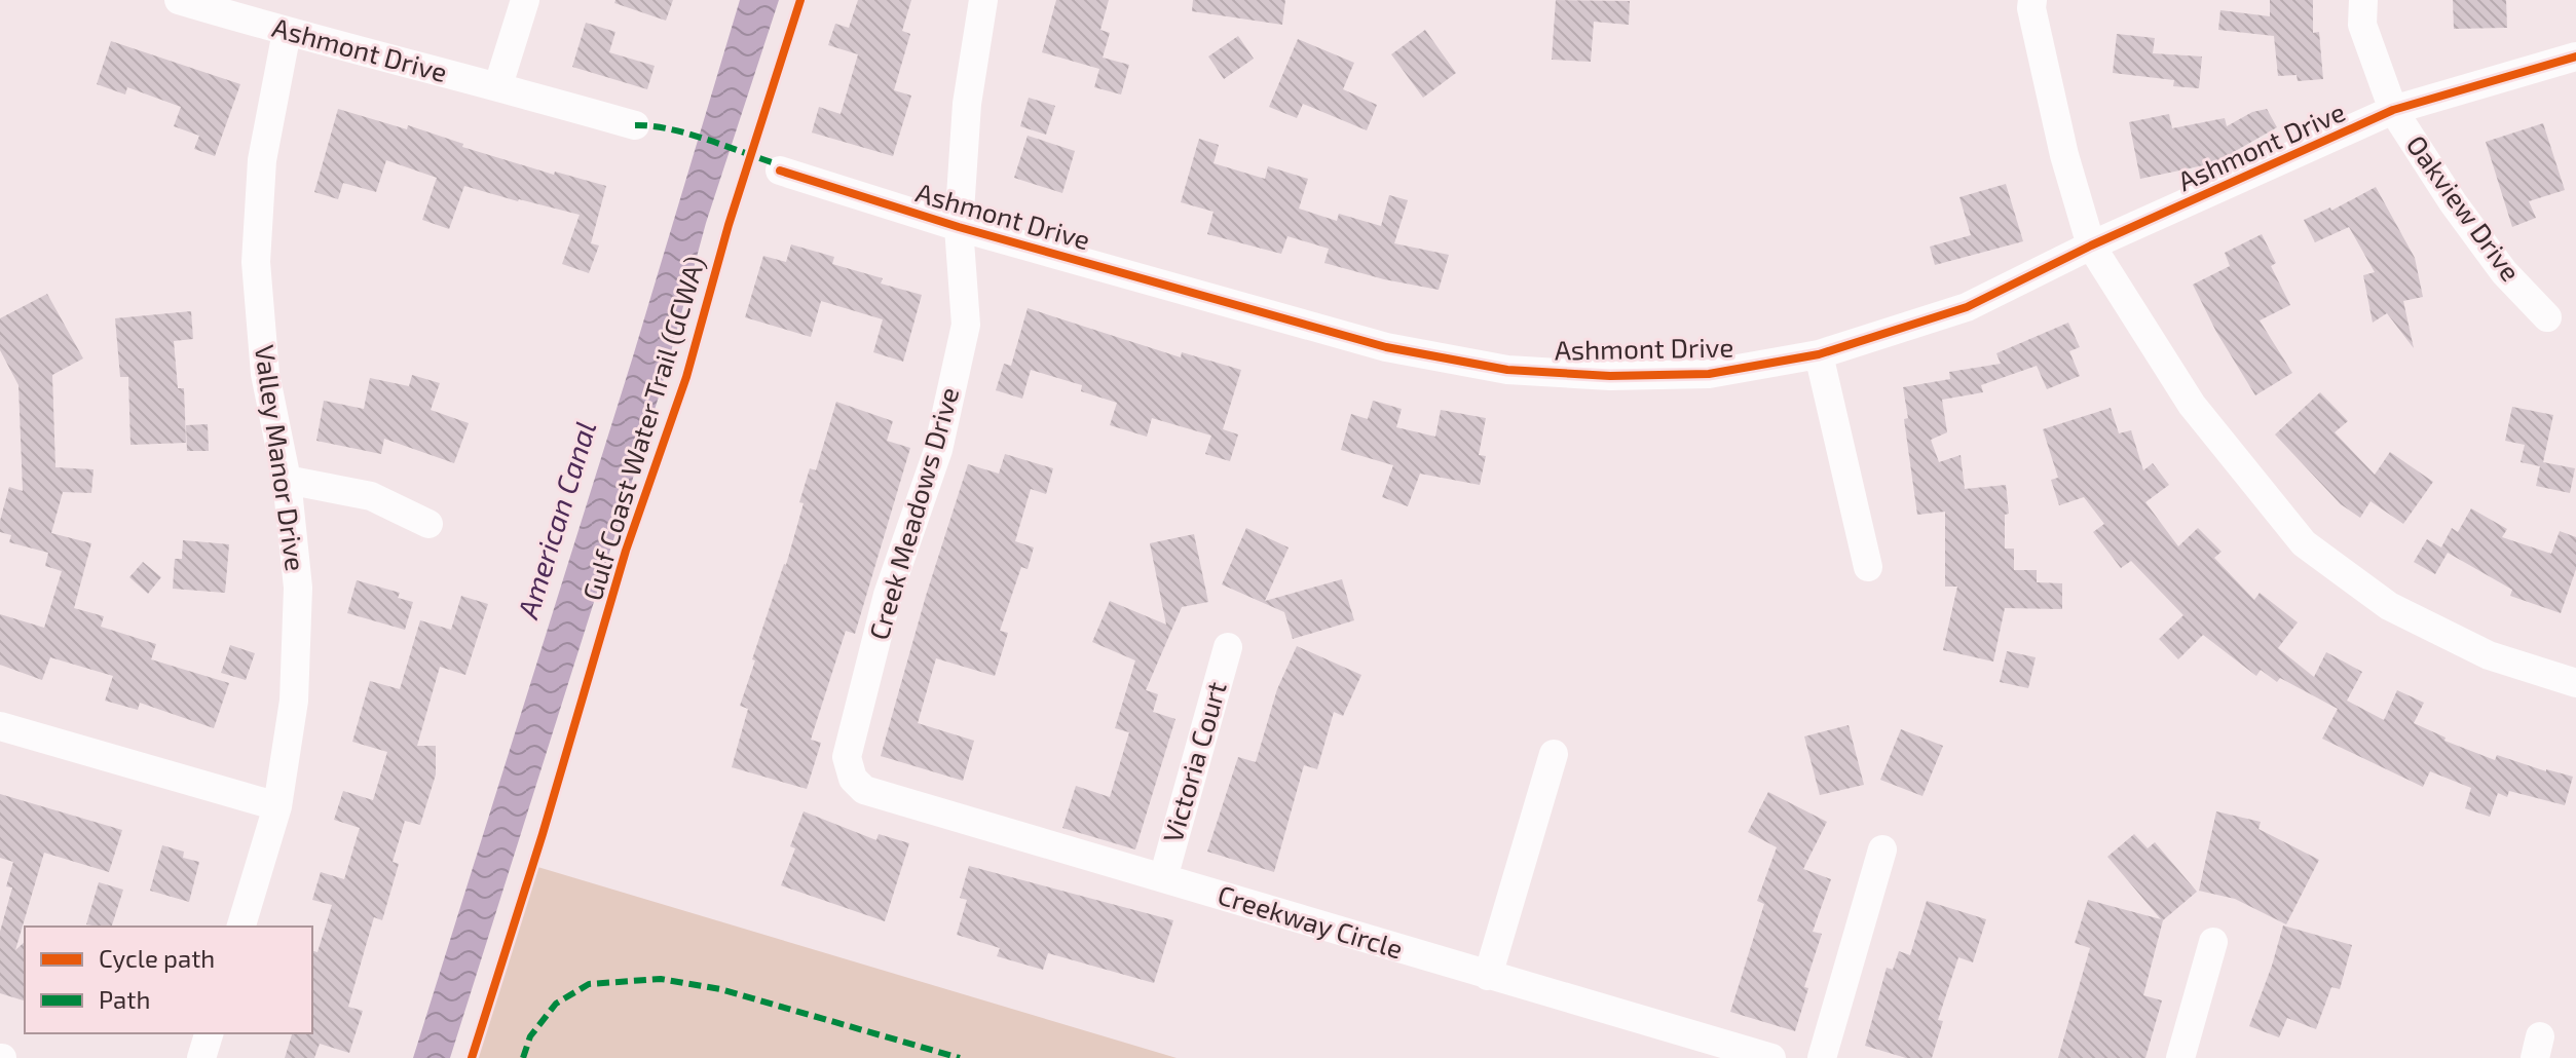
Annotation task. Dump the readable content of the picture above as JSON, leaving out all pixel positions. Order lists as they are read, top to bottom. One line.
{"streets":{"street":["Ashmont Drive","Oakview Drive","Valley Manor Drive","Creek Meadows Drive","Victoria Court","Creekway Circle"],"cycle path":["Gulf Coast Water Trail (GCWA)"]},"crossings":[["Ashmont Drive","Oakview Drive"],["Ashmont Drive","Valley Manor Drive"],["Ashmont Drive","Creek Meadows Drive"],["Creek Meadows Drive","Creekway Circle"],["Victoria Court","Creekway Circle"]],"water":["American Canal"],"legend":["Cycle path","Path"]}
